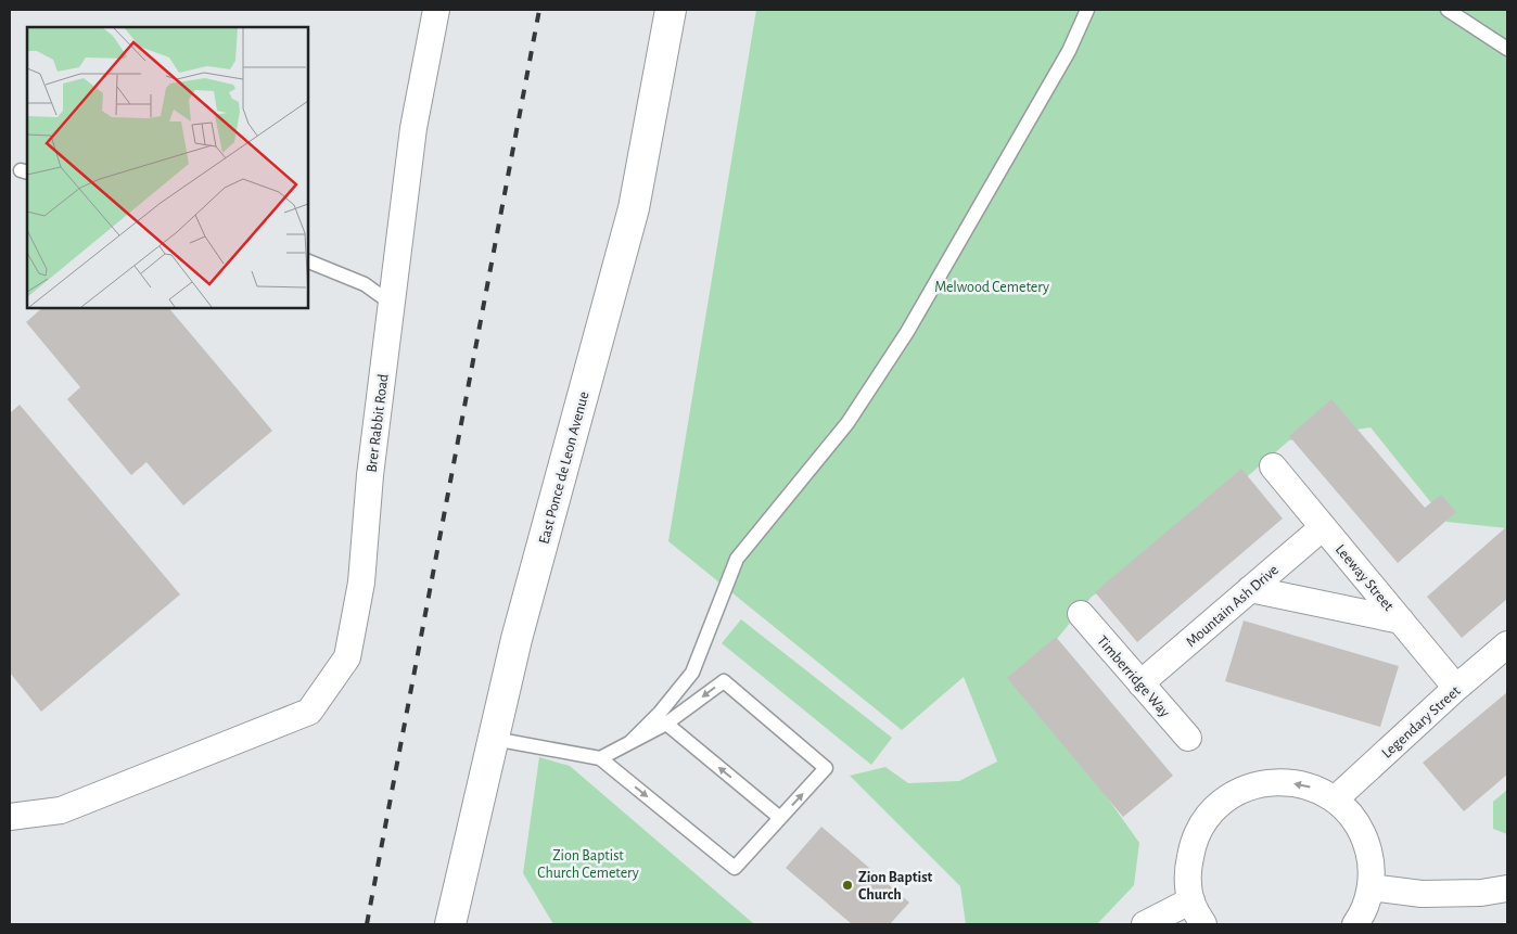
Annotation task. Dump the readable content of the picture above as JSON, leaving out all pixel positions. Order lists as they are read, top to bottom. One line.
{"streets":{"main road":["East Ponce de Leon Avenue"],"street":["Brer Rabbit Road","Leeway Street","Mountain Ash Drive","Timberridge Way","Legendary Street"]},"crossings":[["Leeway Street","Mountain Ash Drive"],["Leeway Street","Legendary Street"],["Mountain Ash Drive","Timberridge Way"]],"parks":["Melwood Cemetery","Zion Baptist Church Cemetery"],"places":["Zion Baptist Church"]}
